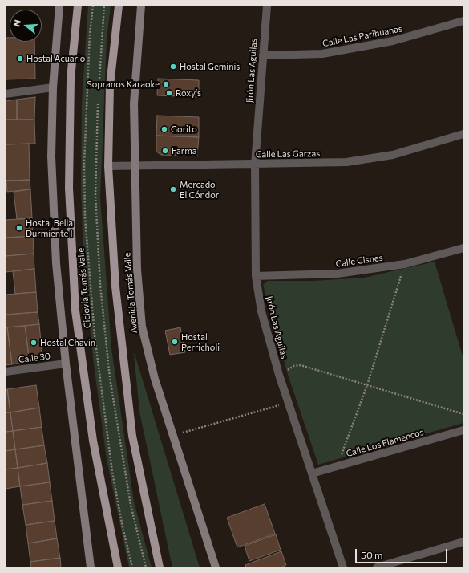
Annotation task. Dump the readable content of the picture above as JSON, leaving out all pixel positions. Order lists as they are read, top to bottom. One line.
{"streets":{"main road":["Avenida Tomás Valle"],"street":["Calle Las Parihuanas","Jirón Las Aguilas","Calle Las Garzas","Calle Cisnes","Calle 30","Calle Los Flamencos"],"path":["Ciclovía Tomás Valle"]},"crossings":[["Calle Las Parihuanas","Jirón Las Aguilas"],["Jirón Las Aguilas","Calle Las Garzas"],["Jirón Las Aguilas","Calle Cisnes"],["Jirón Las Aguilas","Calle Los Flamencos"],["Calle Las Garzas","Avenida Tomás Valle"]],"places":["Hostal Acuario","Hostal Geminis","Sopranos Karaoke","Roxy's","Gorito","Farma","Mercado El Cóndor","Hostal Bella Durmiente I","Hostal Perricholi","Hostal Chavin"],"scale_bar":"50 m","north":"left"}
